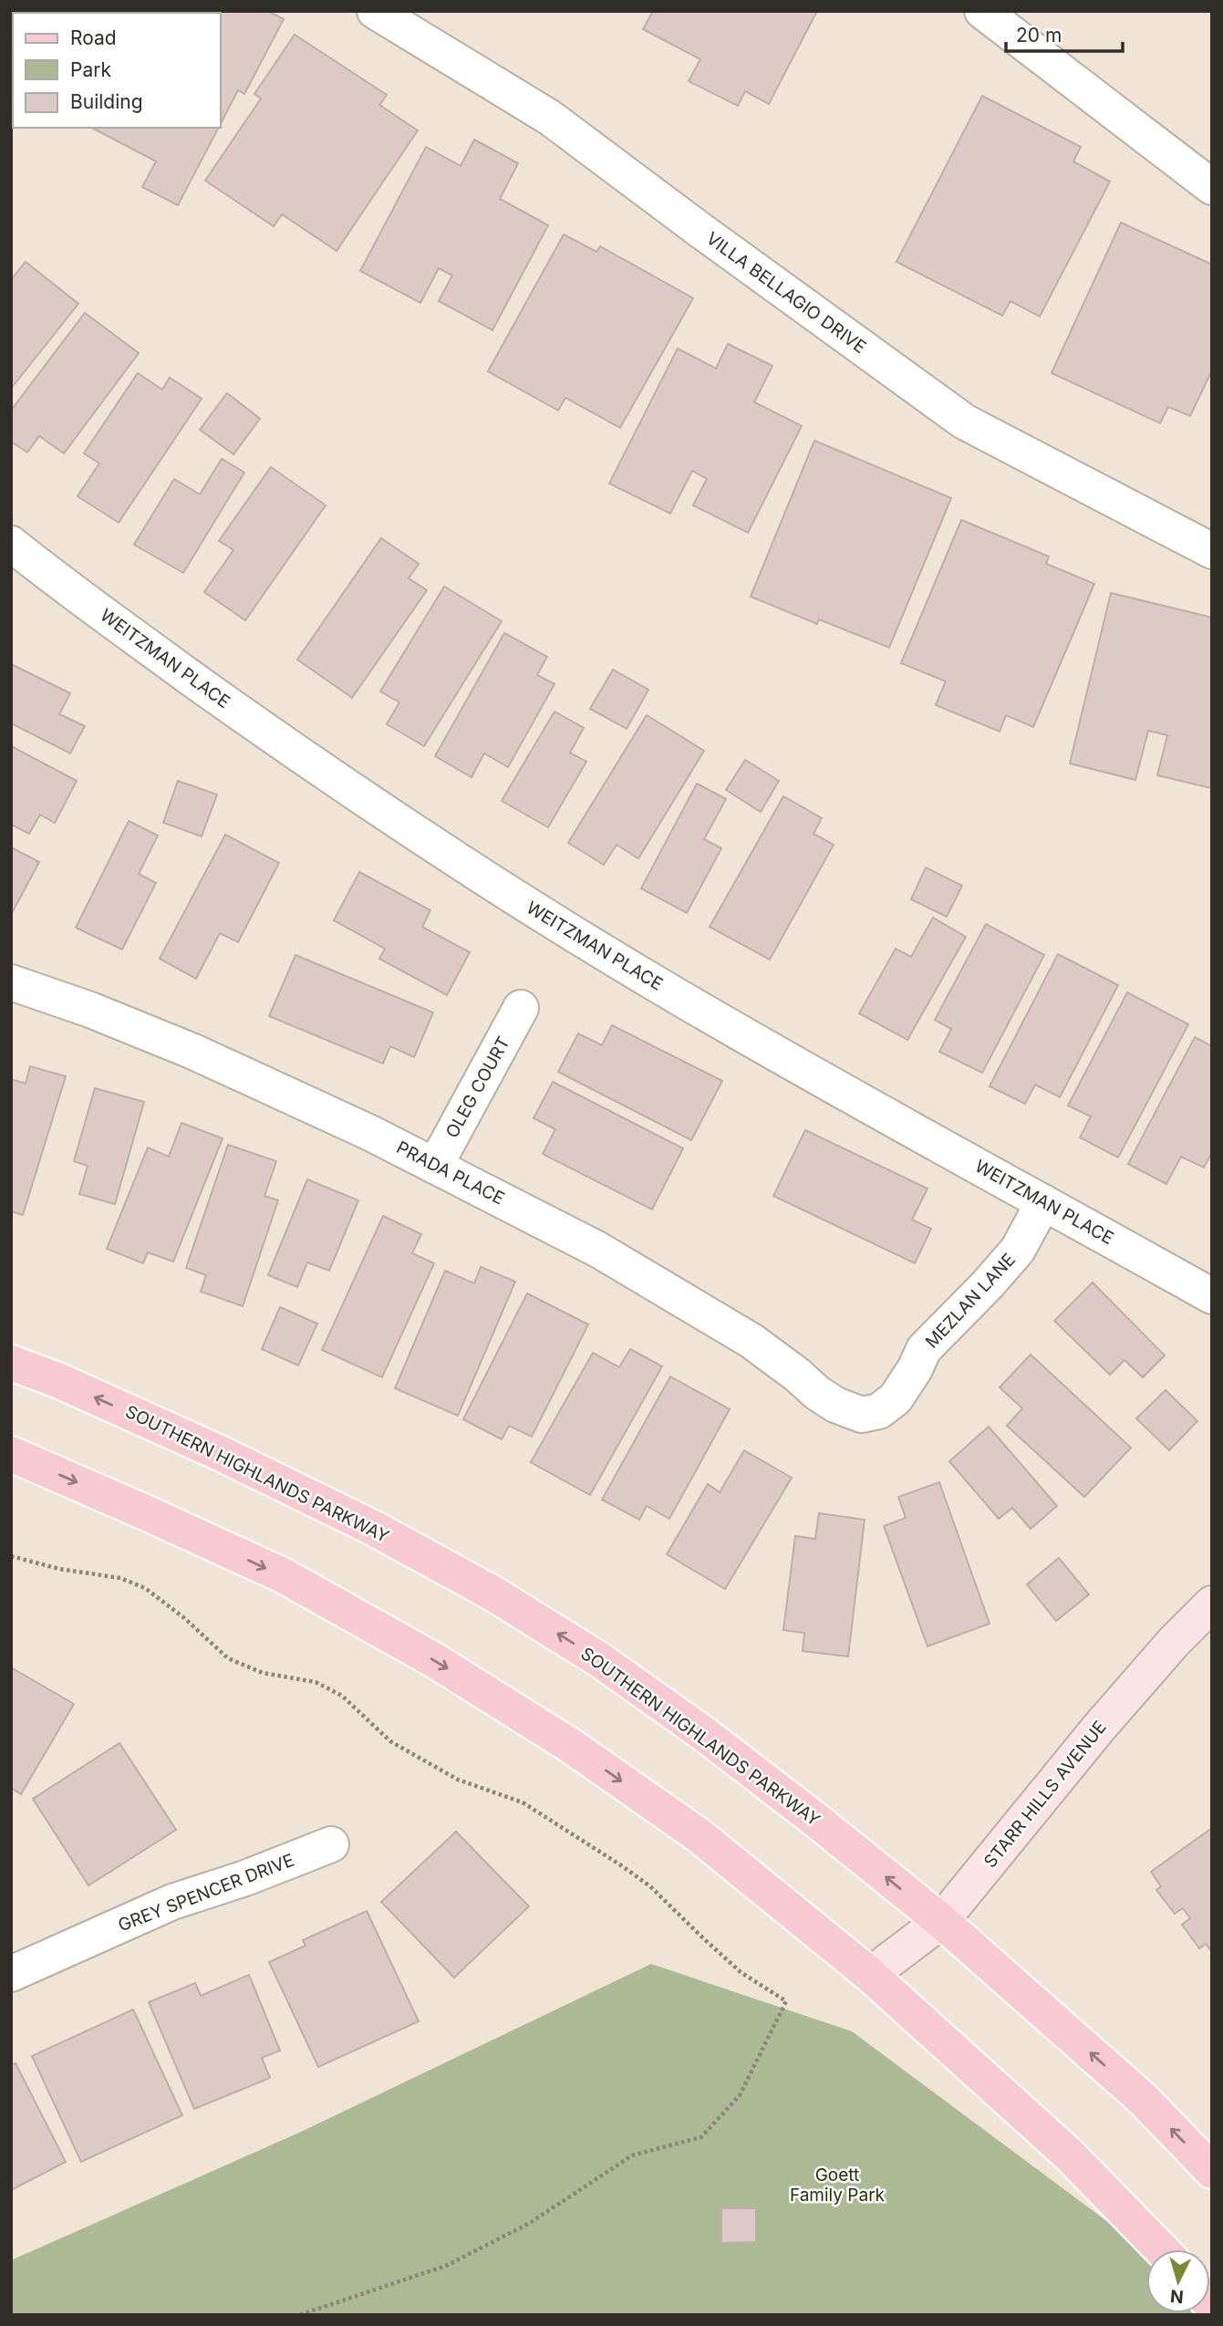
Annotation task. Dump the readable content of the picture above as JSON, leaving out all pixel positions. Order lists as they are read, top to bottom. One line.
{"streets":{"main road":["SOUTHERN HIGHLANDS PARKWAY"],"street":["VILLA BELLAGIO DRIVE","WEITZMAN PLACE","OLEG COURT","PRADA PLACE","MEZLAN LANE","STARR HILLS AVENUE","GREY SPENCER DRIVE"]},"crossings":[["WEITZMAN PLACE","MEZLAN LANE"],["OLEG COURT","PRADA PLACE"],["PRADA PLACE","MEZLAN LANE"],["SOUTHERN HIGHLANDS PARKWAY","STARR HILLS AVENUE"]],"parks":["Goett Family Park"],"legend":["Road","Park","Building"],"scale_bar":"20 m","north":"bottom"}
